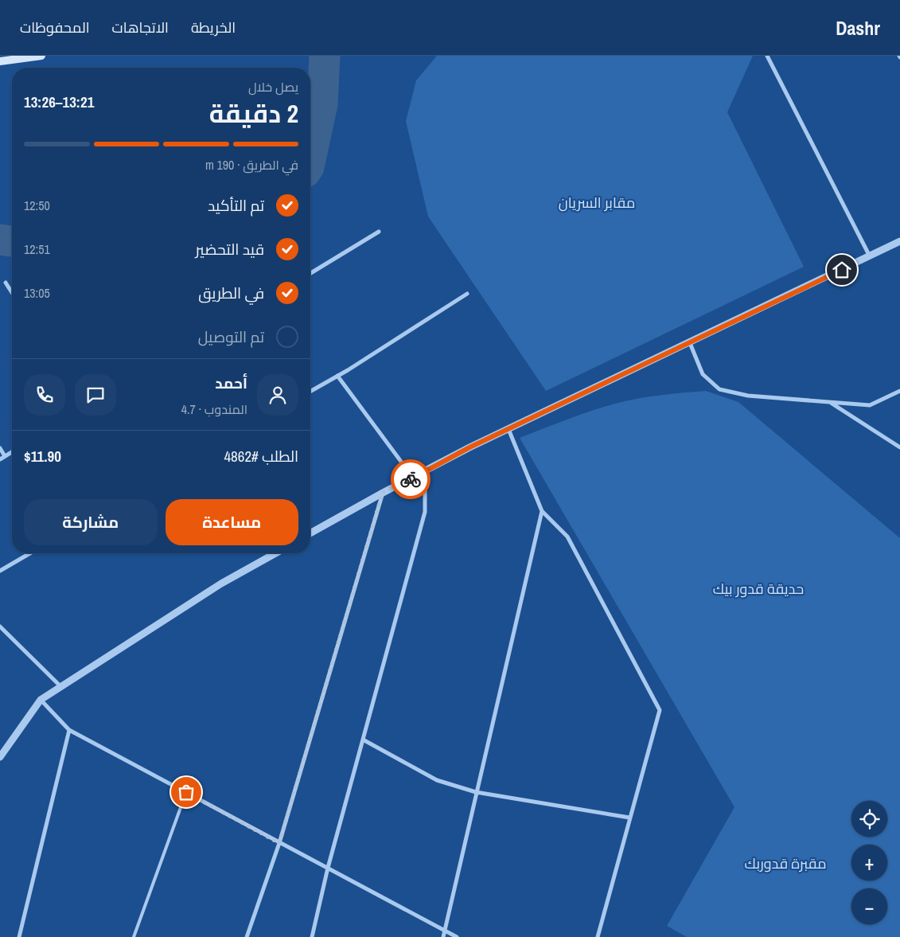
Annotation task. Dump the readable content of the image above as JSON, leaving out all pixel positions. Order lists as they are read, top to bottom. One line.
{"parks":["مقابر السريان","حديقة قدور بيك","مقبرة قدوربك"],"page":{"header":"Dashr","nav":["الخريطة","الاتجاهات","المحفوظات"],"heading":["2 دقيقة","يصل خلال","13:21–13:26"],"panel":["أحمد","المندوب · 4.7","الطلب #4862","$11.90"],"bar":"في الطريق · 190 m","list":[["تم التأكيد","12:50"],["قيد التحضير","12:51"],["في الطريق","13:05"],"تم التوصيل"],"buttons":["مساعدة","مشاركة"],"map_buttons":["+","−"]}}
